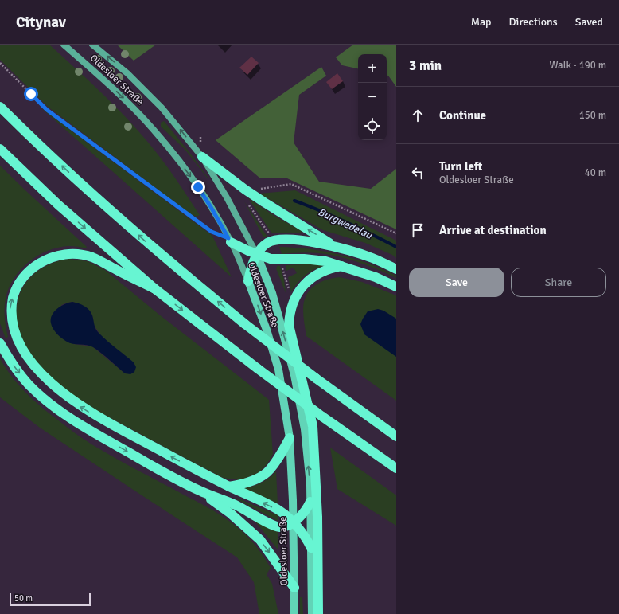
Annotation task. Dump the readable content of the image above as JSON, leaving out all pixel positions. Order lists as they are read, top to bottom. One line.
{"streets":{"main road":["Oldesloer Straße"]},"water":["Burgwedelau"],"scale_bar":"50 m","page":{"header":"Citynav","nav":["Map","Directions","Saved"],"heading":["3 min","Walk · 190 m"],"map_buttons":["+","−"],"list":[["Continue","150 m"],["Turn left","Oldesloer Straße","40 m"],"Arrive at destination"],"buttons":["Save","Share"],"scale":"50 m"}}
